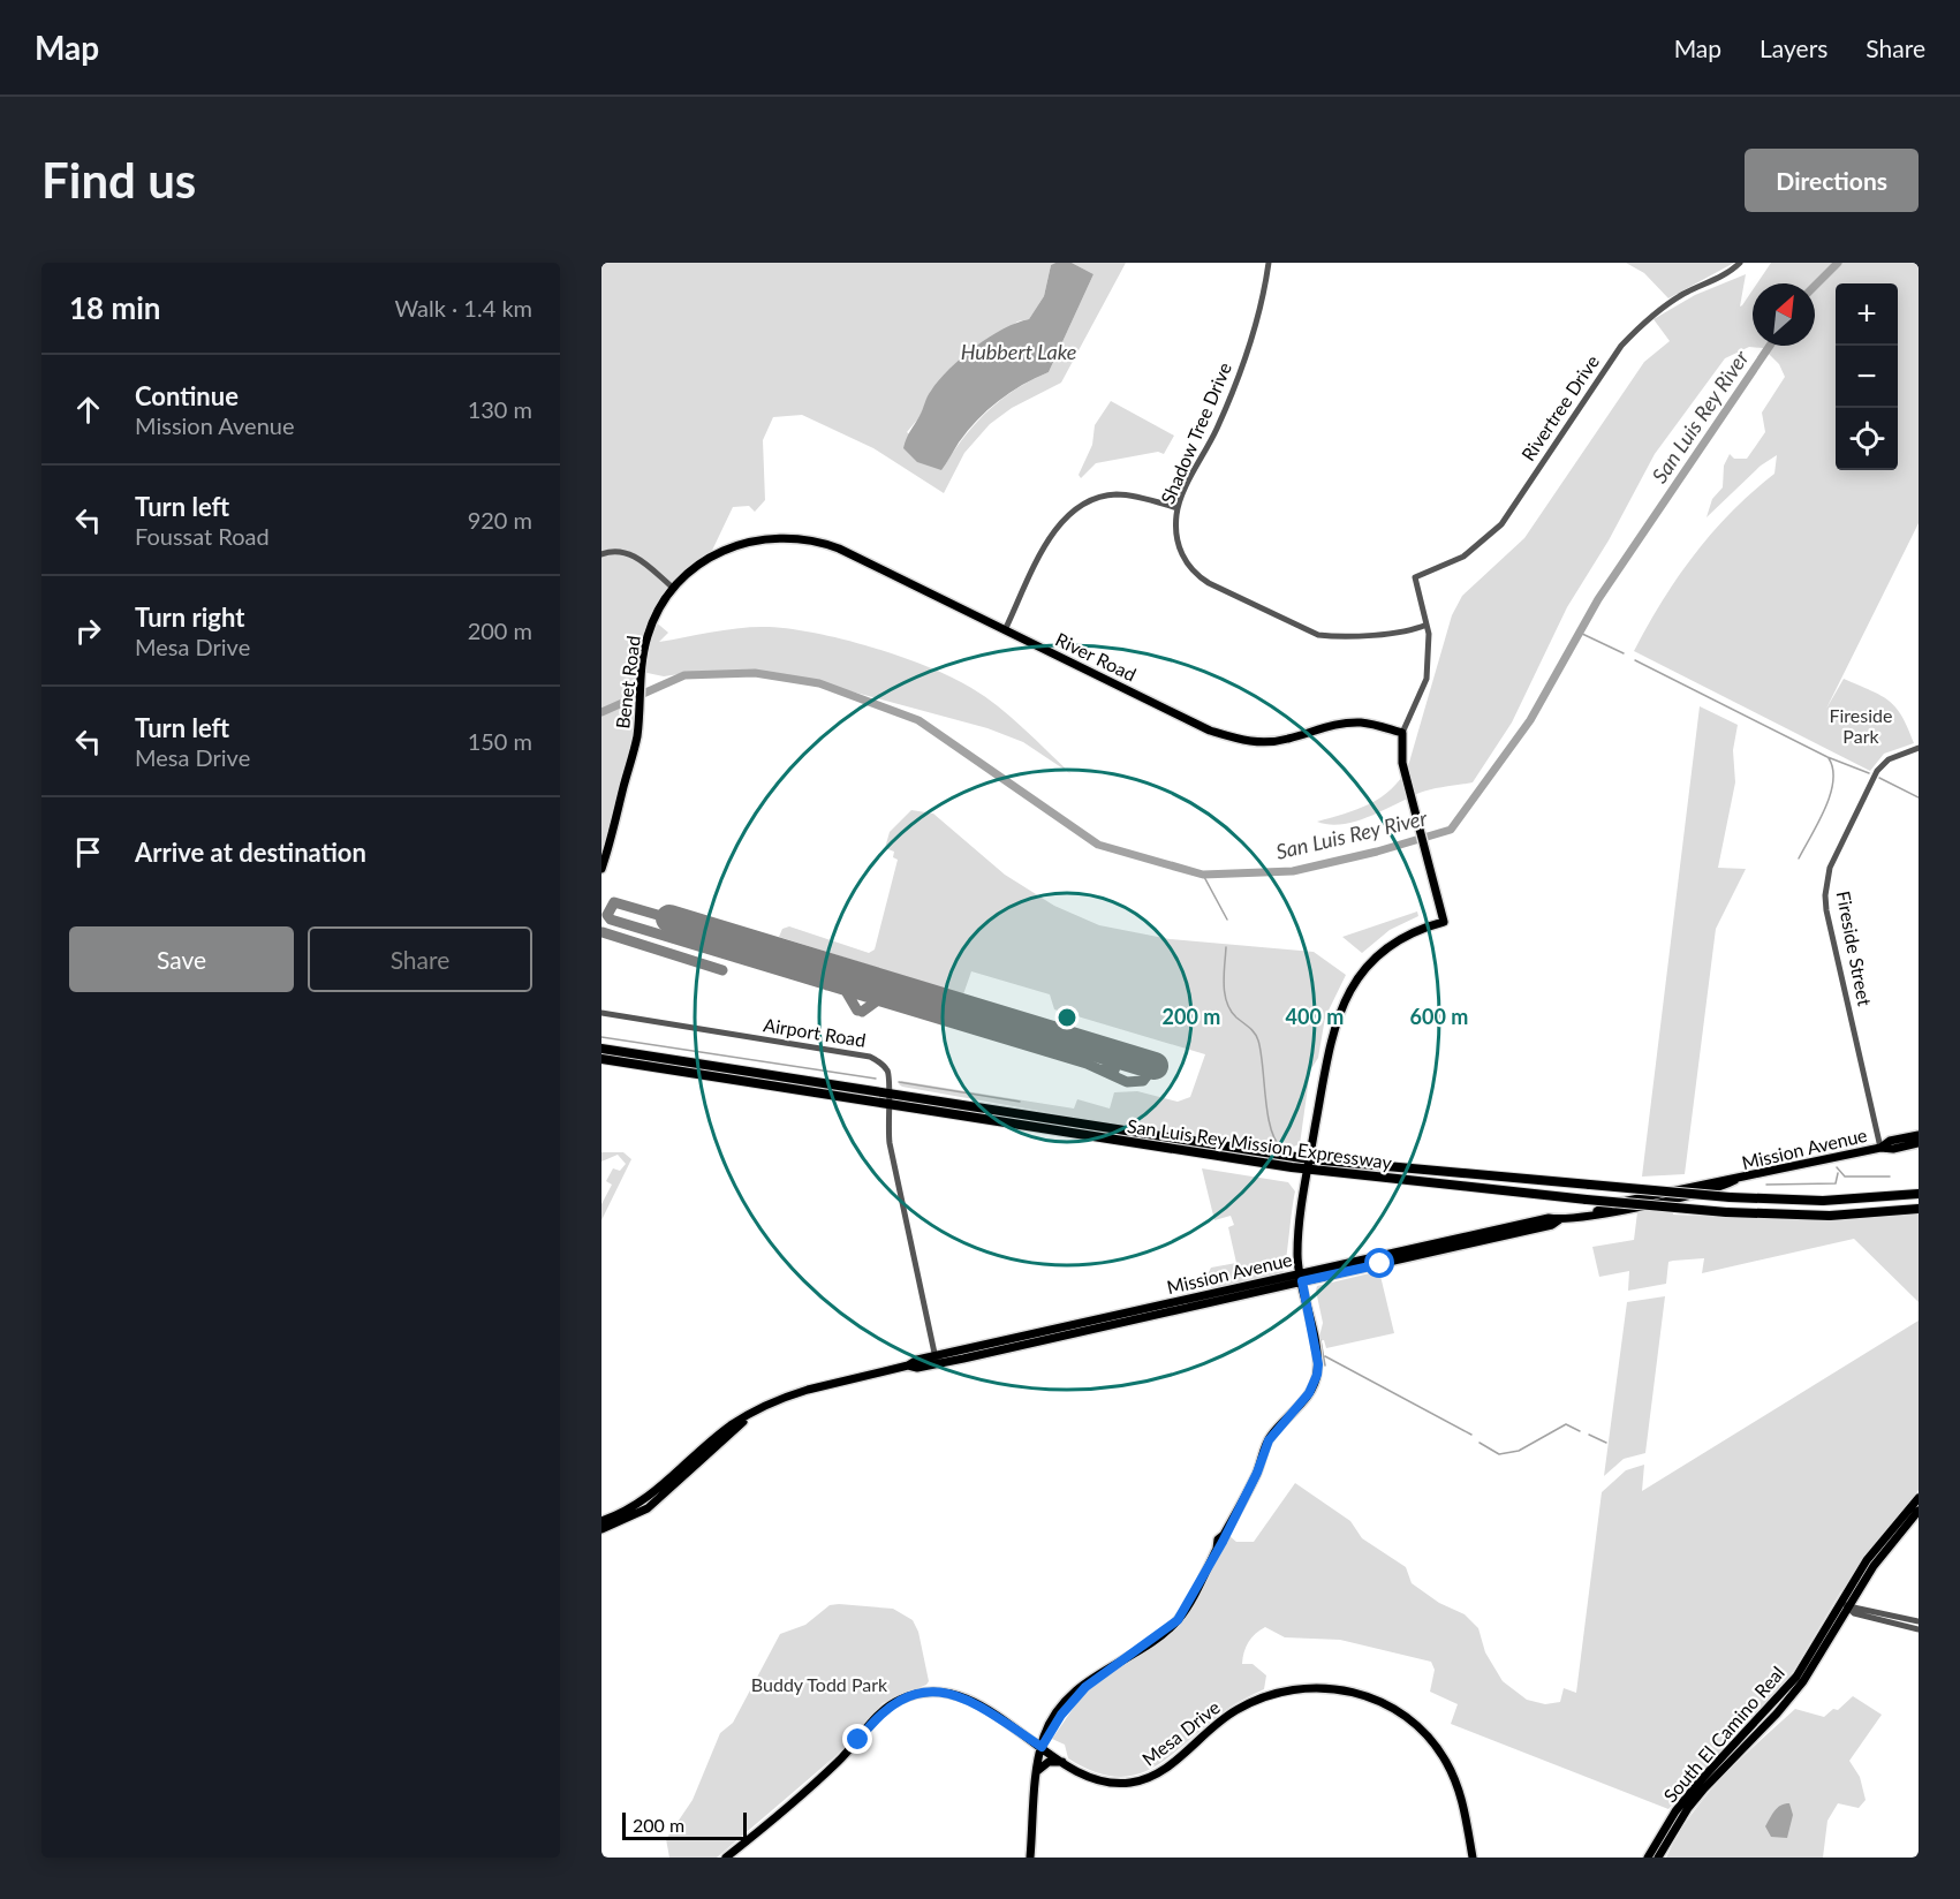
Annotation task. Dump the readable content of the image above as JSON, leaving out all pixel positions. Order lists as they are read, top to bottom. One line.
{"streets":{"highway":["San Luis Rey Mission Expressway"],"main road":["River Road","Benet Road","Mission Avenue","Mesa Drive","South El Camino Real"],"street":["Rivertree Drive","Shadow Tree Drive","Fireside Street","Airport Road"]},"crossings":[["Rivertree Drive","Shadow Tree Drive"],["River Road","Benet Road"],["Fireside Street","Mission Avenue"],["Airport Road","San Luis Rey Mission Expressway"]],"water":["Hubbert Lake","San Luis Rey River"],"parks":["Fireside Park","Buddy Todd Park"],"scale_bar":"200 m","north":"top right","page":{"header":"Map","nav":["Map","Layers","Share"],"buttons":["Directions",["Save","Share"]],"title":"Find us","heading":["18 min","Walk · 1.4 km"],"map_buttons":["+","−"],"list":[["Continue","Mission Avenue","130 m"],["Turn left","Foussat Road","920 m"],["Turn right","Mesa Drive","200 m"],["Turn left","Mesa Drive","150 m"],"Arrive at destination"],"scale":"200 m"},"rings":["200 m","400 m","600 m"]}
